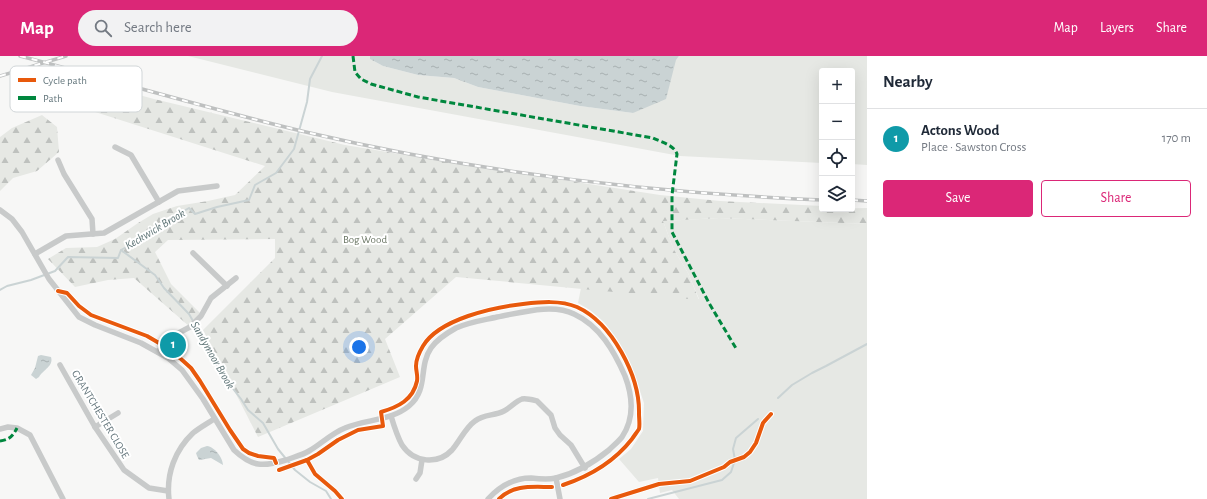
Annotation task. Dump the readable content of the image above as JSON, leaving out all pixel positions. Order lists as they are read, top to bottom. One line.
{"streets":{"street":["GRANTCHESTER CLOSE"]},"water":["Keckwick Brook","Sandymoor Brook"],"parks":["Bog Wood"],"legend":["Cycle path","Path"],"page":{"header":"Map","search":"Search here","nav":["Map","Layers","Share"],"heading":"Nearby","map_buttons":["+","−"],"list":[{"mark":"1","name":"Actons Wood","note":"Place · Sawston Cross","value":"170 m"}],"buttons":["Save","Share"],"pins":"1"}}
